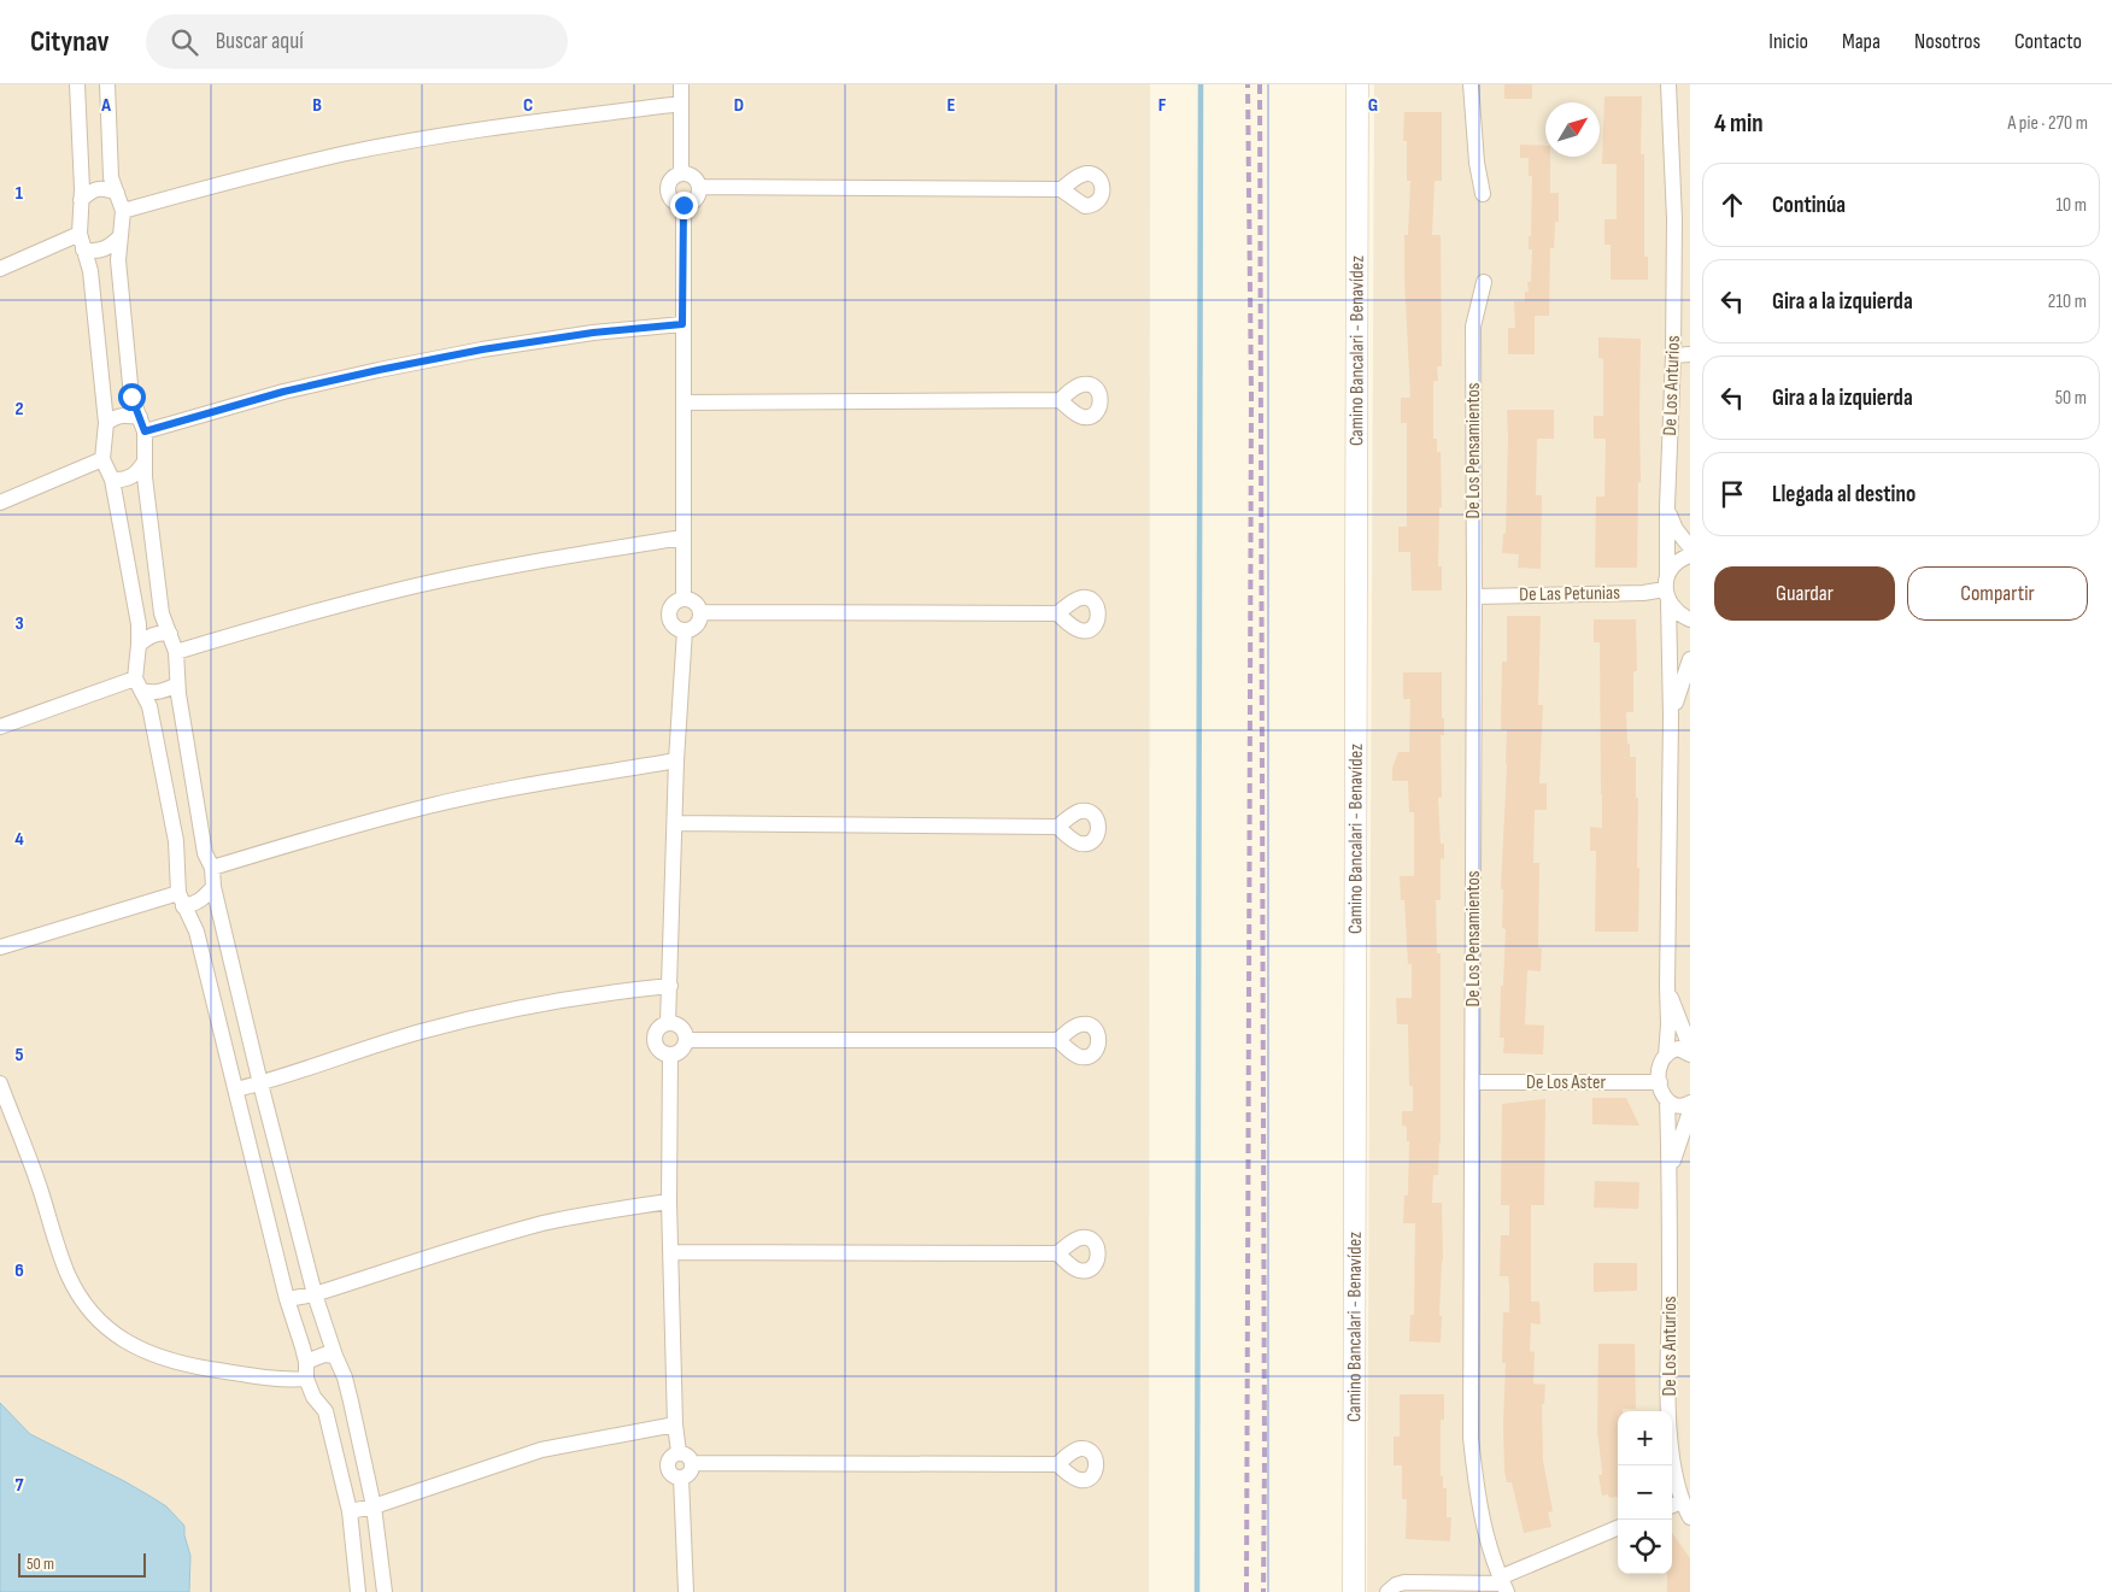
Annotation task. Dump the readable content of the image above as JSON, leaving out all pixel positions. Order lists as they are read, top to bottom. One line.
{"streets":{"main road":["Camino Bancalari - Benavídez"],"street":["De Los Anturios","De Los Pensamientos","De Las Petunias","De Los Aster"]},"crossings":[["De Los Anturios","De Las Petunias"],["De Los Anturios","De Los Aster"],["De Los Pensamientos","De Las Petunias"],["De Los Pensamientos","De Los Aster"]],"scale_bar":"50 m","north":"top right","page":{"header":"Citynav","search":"Buscar aquí","nav":["Inicio","Mapa","Nosotros","Contacto"],"heading":["4 min","A pie · 270 m"],"list":[["Continúa","10 m"],["Gira a la izquierda","210 m"],["Gira a la izquierda","50 m"],"Llegada al destino"],"buttons":["Guardar","Compartir"],"map_buttons":["+","−"],"scale":"50 m"},"grid":{"columns":["A","B","C","D","E","F","G"],"rows":["1","2","3","4","5","6","7"]}}
